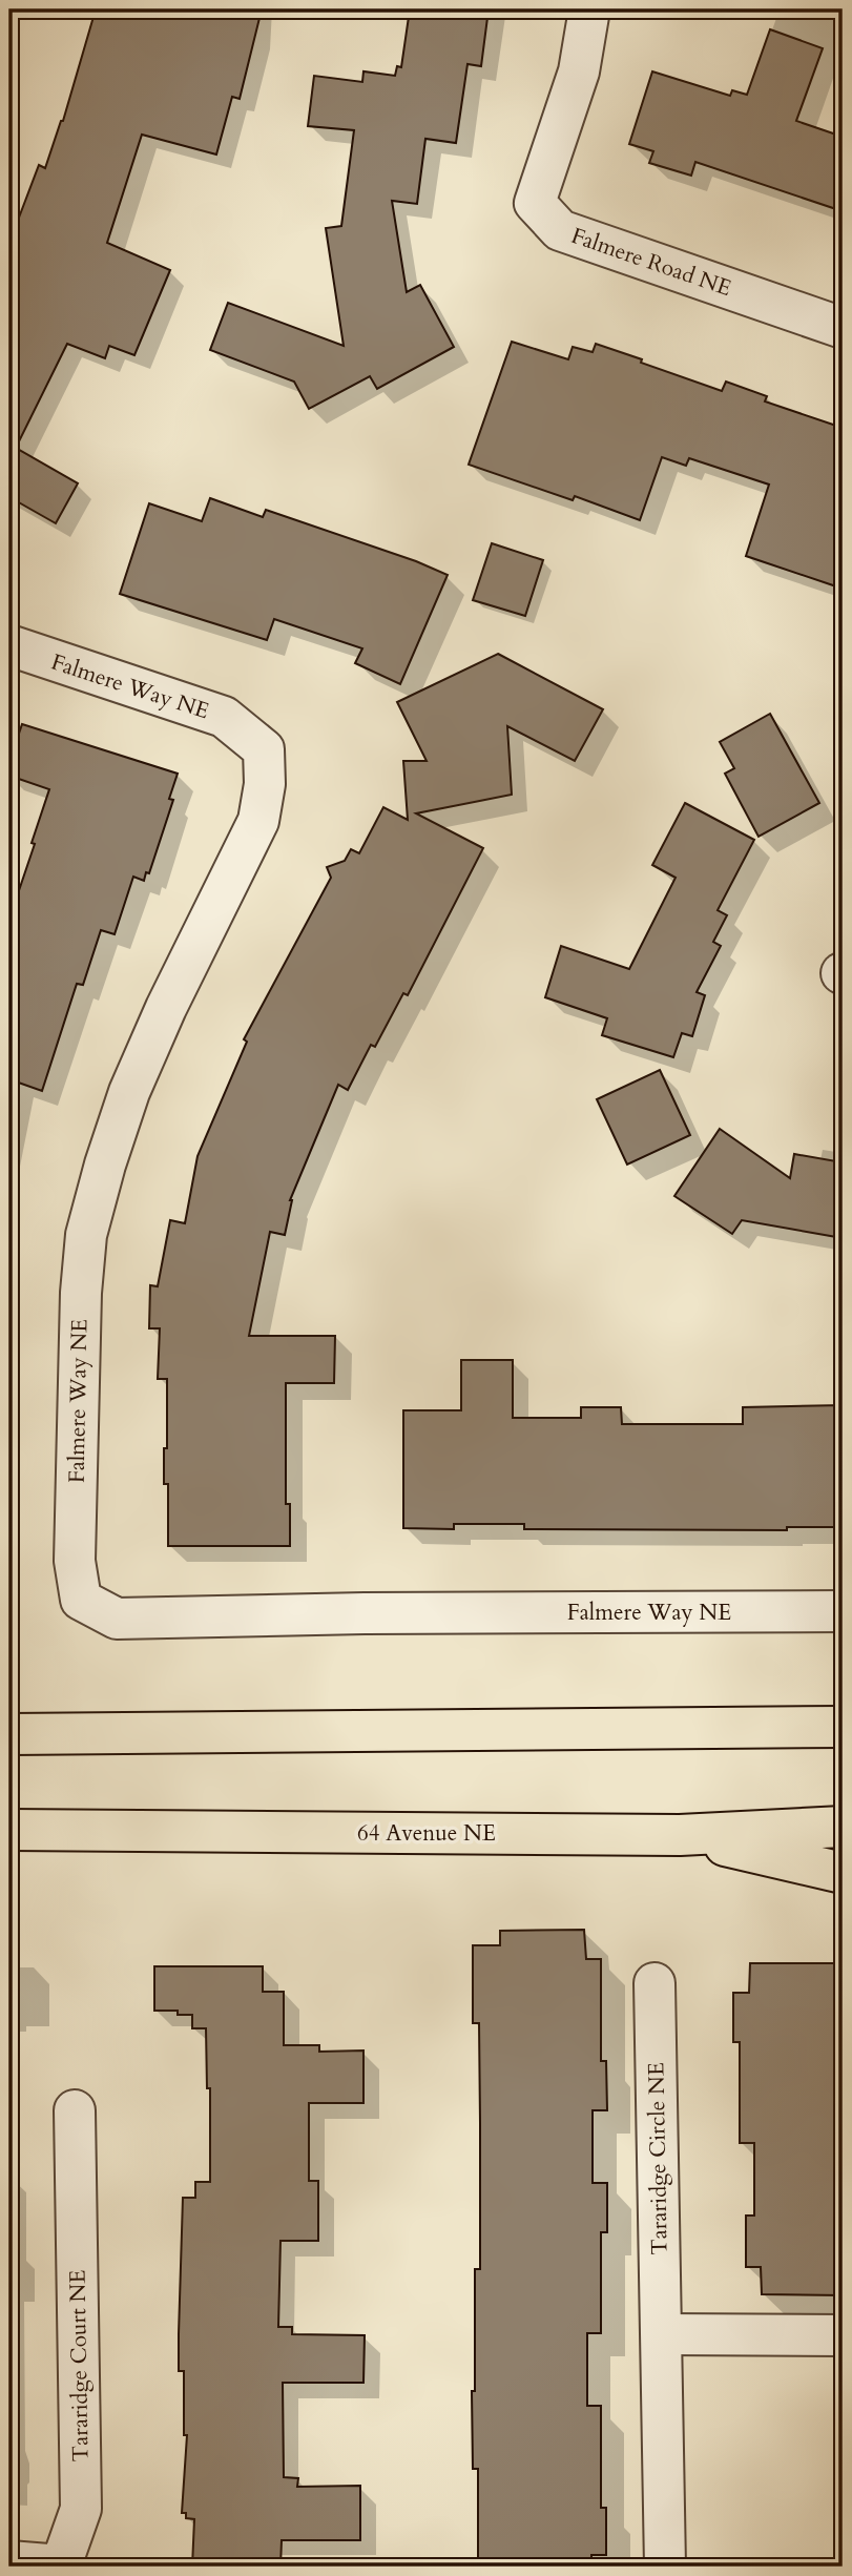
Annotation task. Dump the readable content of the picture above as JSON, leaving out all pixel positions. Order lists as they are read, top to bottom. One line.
{"streets":{"main road":["64 Avenue NE"],"street":["Falmere Road NE","Falmere Way NE","Tararidge Circle NE","Tararidge Court NE"]}}
